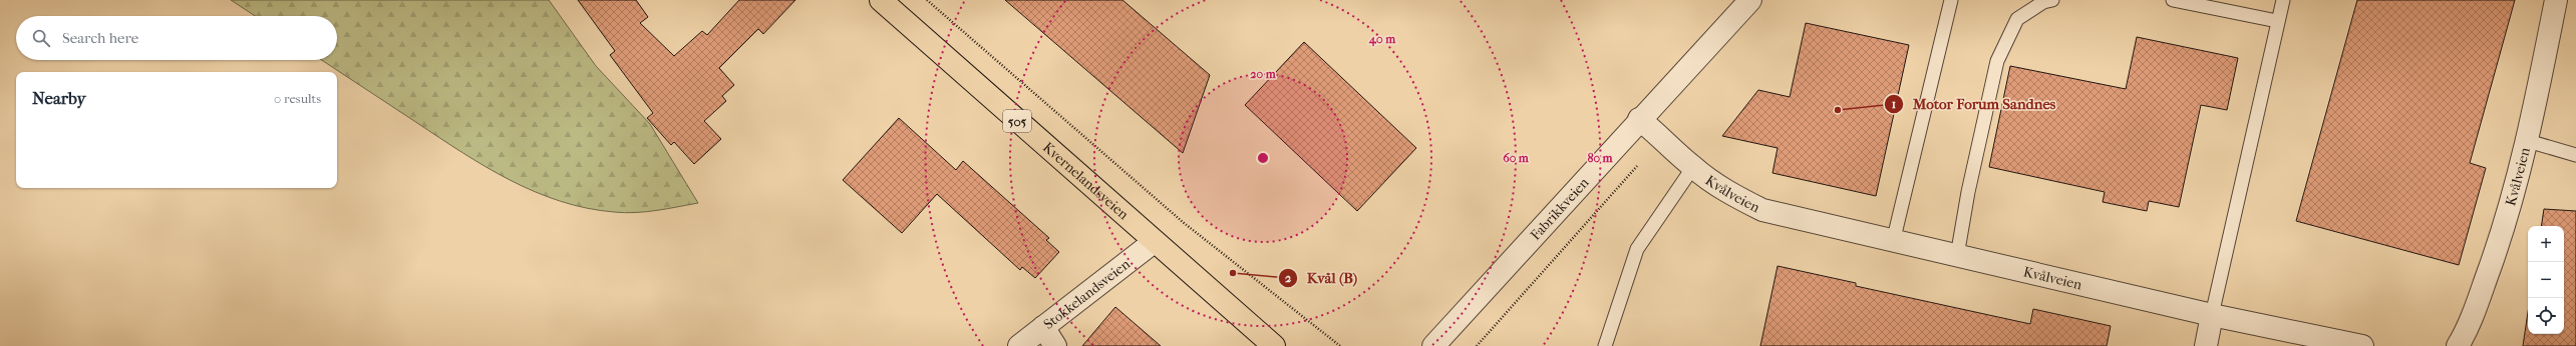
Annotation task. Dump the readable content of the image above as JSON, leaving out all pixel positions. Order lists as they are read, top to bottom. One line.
{"streets":{"main road":["505","Kvernelandsveien"],"street":["Kvålveien","Fabrikkveien","Stokkelandsveien"]},"crossings":[["Kvålveien","Fabrikkveien"],["Kvernelandsveien","Stokkelandsveien"]],"places":["Motor Forum Sandnes","Kvål (B)"],"page":{"search":"Search here","heading":["Nearby","0 results"],"map_buttons":["+","−"]},"rings":["40 m","20 m","60 m","80 m"]}
